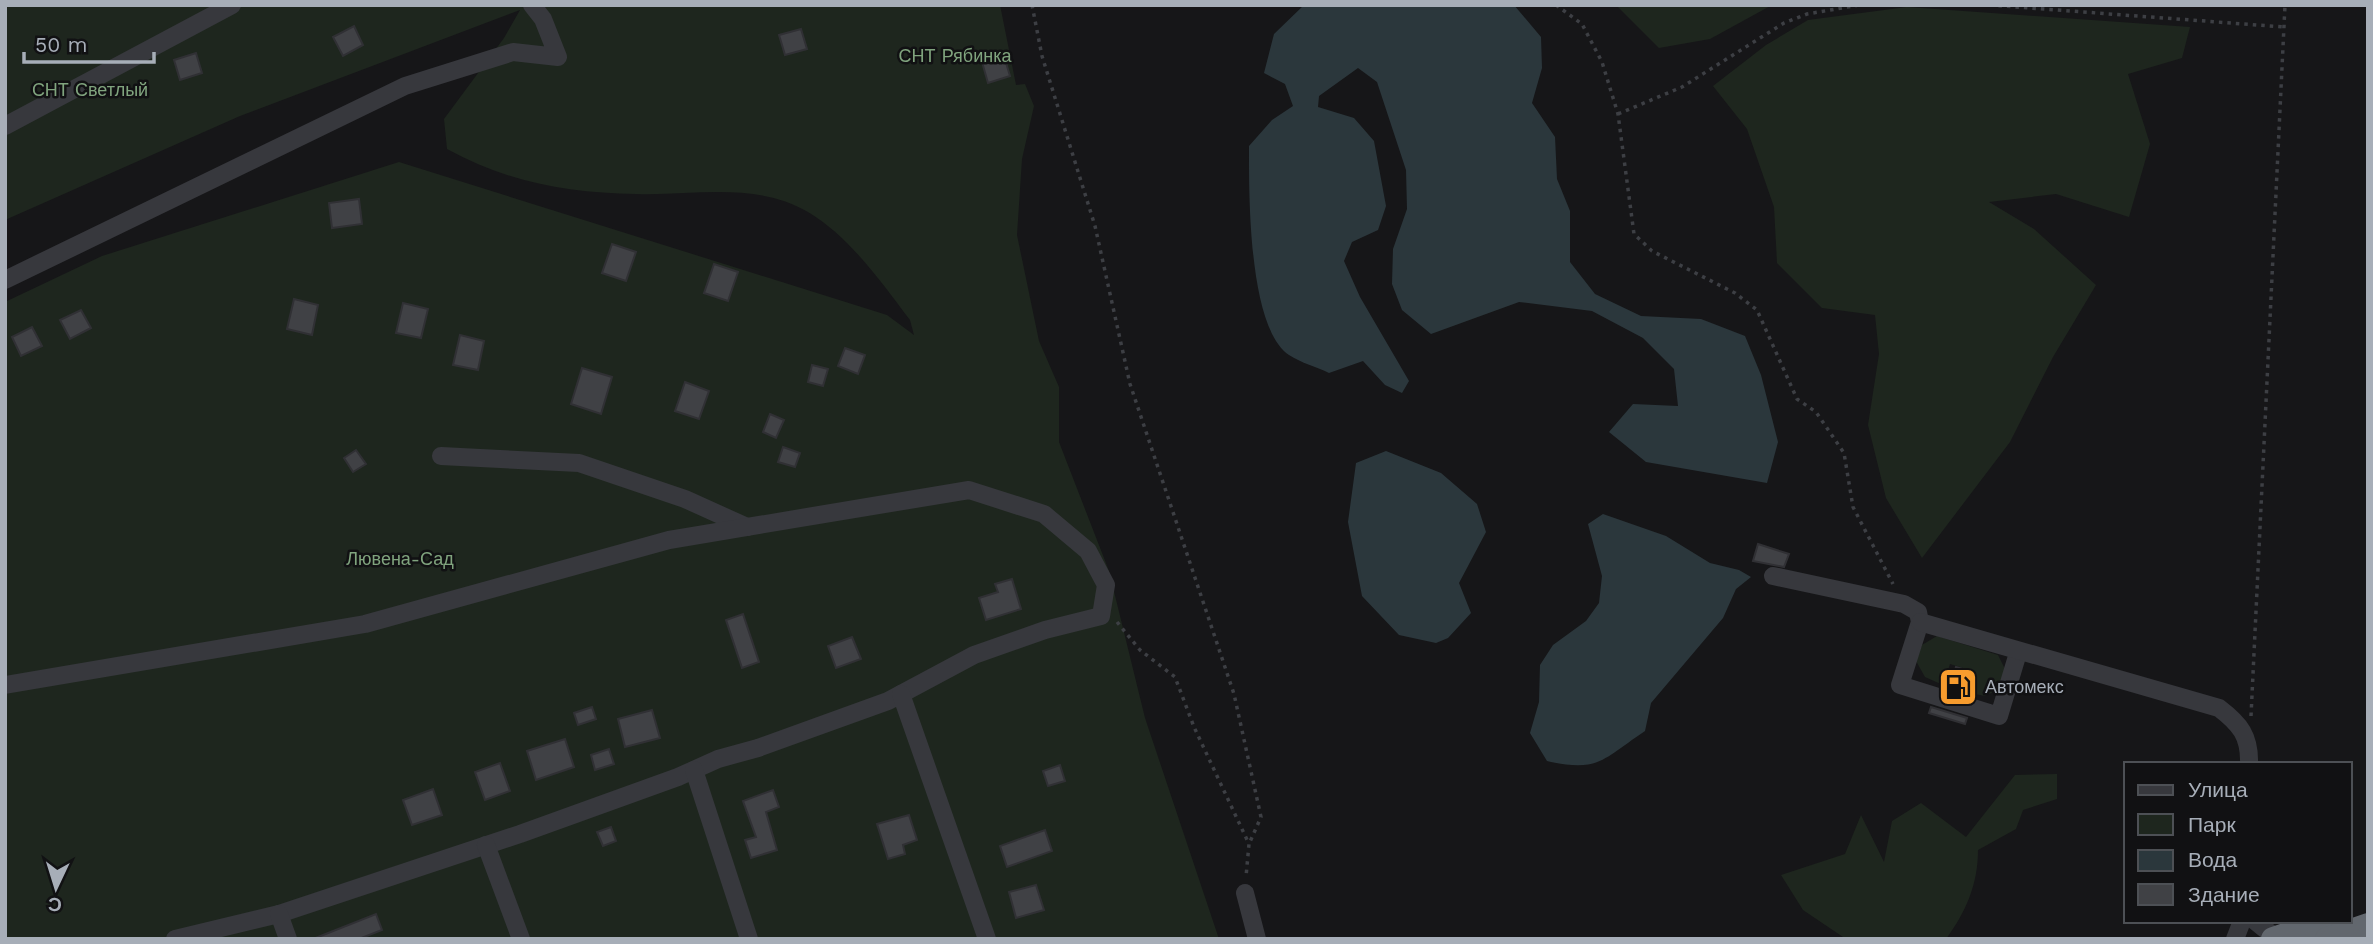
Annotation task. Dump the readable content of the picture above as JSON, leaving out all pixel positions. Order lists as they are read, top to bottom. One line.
{"parks":["СНТ Рябинка","СНТ Светлый","Лювена-Сад"],"places":{"fuel station":["Автомекс"]},"legend":["Улица","Парк","Вода","Здание"],"scale_bar":"50 m","north":"bottom"}
